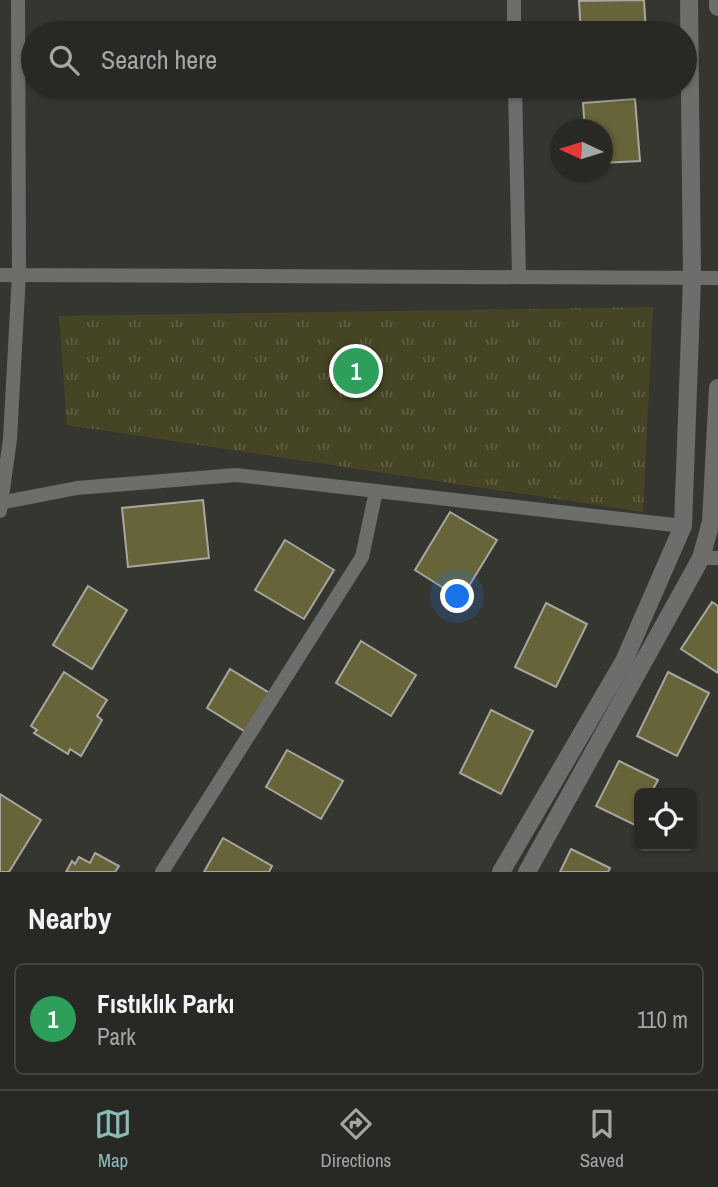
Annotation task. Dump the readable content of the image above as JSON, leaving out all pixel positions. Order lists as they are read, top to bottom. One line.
{"north":"left","page":{"search":"Search here","pins":"1","heading":"Nearby","list":[{"mark":"1","name":"Fıstıklık Parkı","note":"Park","value":"110 m"}],"nav":["Map","Directions","Saved"]}}
